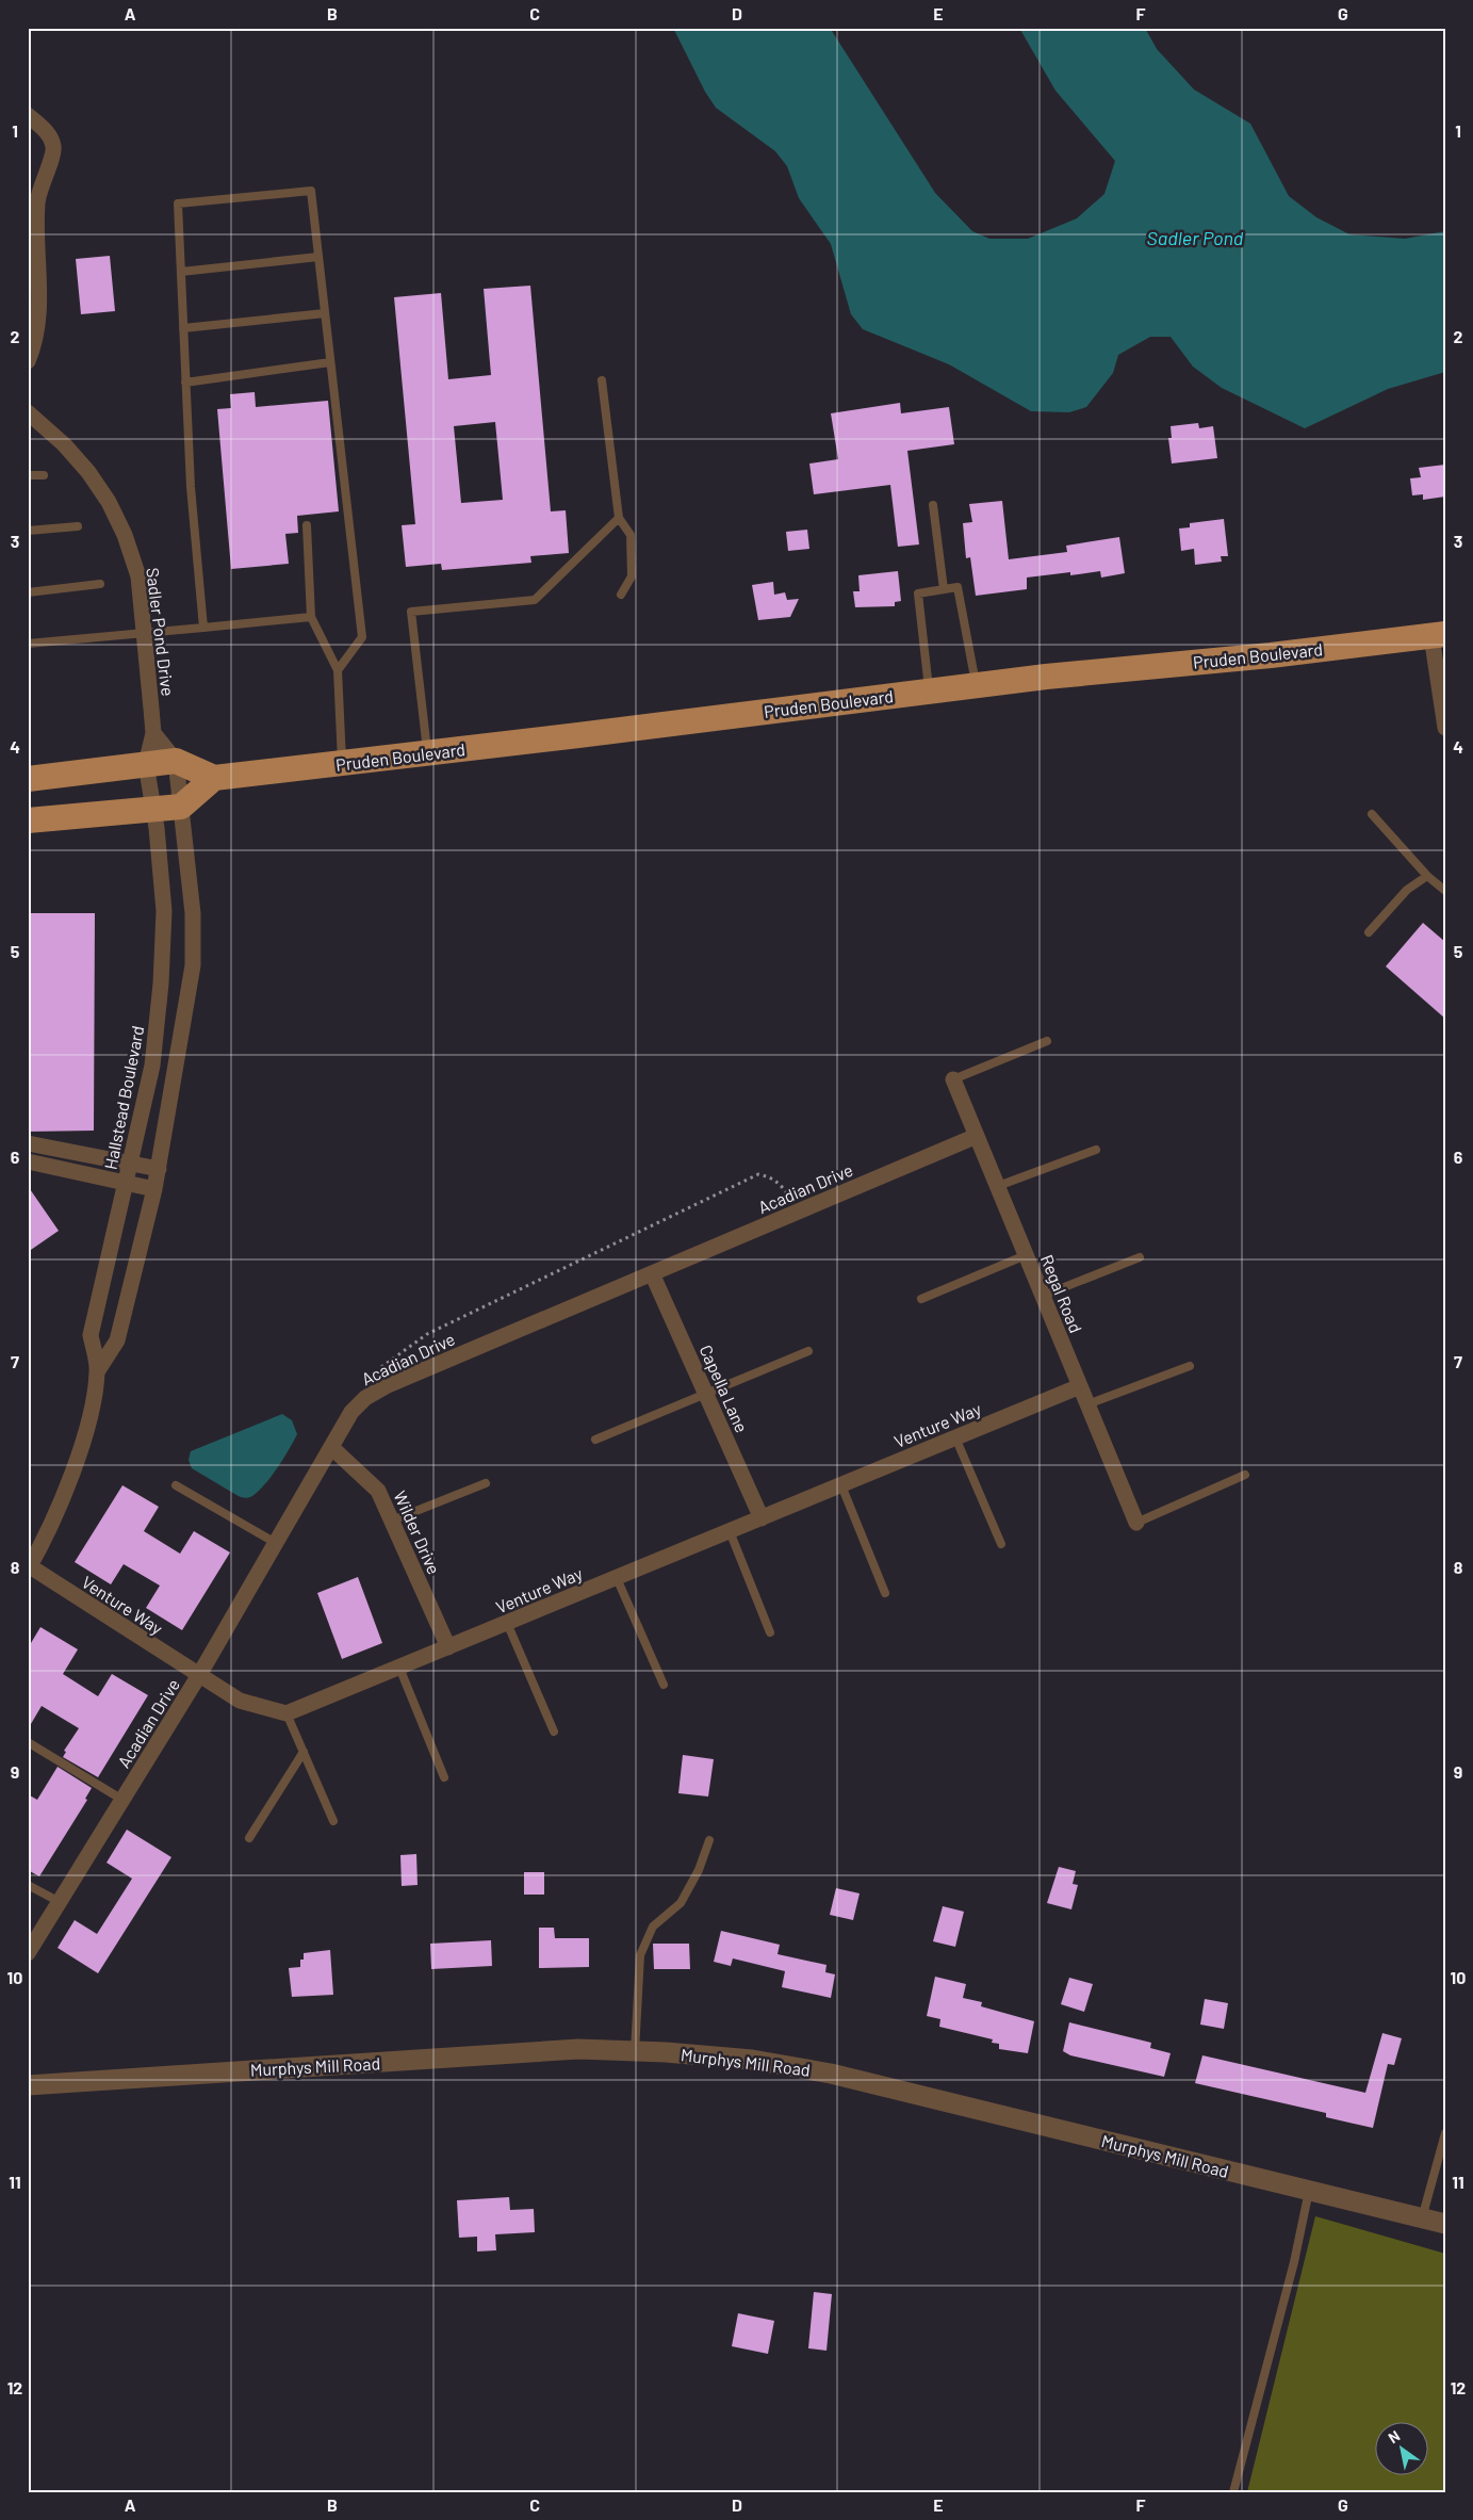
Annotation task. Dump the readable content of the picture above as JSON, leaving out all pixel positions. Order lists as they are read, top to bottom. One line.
{"streets":{"main road":["Pruden Boulevard"],"street":["Sadler Pond Drive","Hallstead Boulevard","Acadian Drive","Regal Road","Capella Lane","Venture Way","Wilder Drive","Murphys Mill Road"]},"crossings":[["Sadler Pond Drive","Hallstead Boulevard"],["Hallstead Boulevard","Venture Way"],["Acadian Drive","Regal Road"],["Acadian Drive","Capella Lane"],["Acadian Drive","Venture Way"],["Acadian Drive","Wilder Drive"],["Regal Road","Venture Way"],["Capella Lane","Venture Way"],["Venture Way","Wilder Drive"]],"water":["Sadler Pond"],"north":"top left","grid":{"columns":["A","B","C","D","E","F","G"],"rows":["1","2","3","4","5","6","7","8","9","10","11","12"]}}
